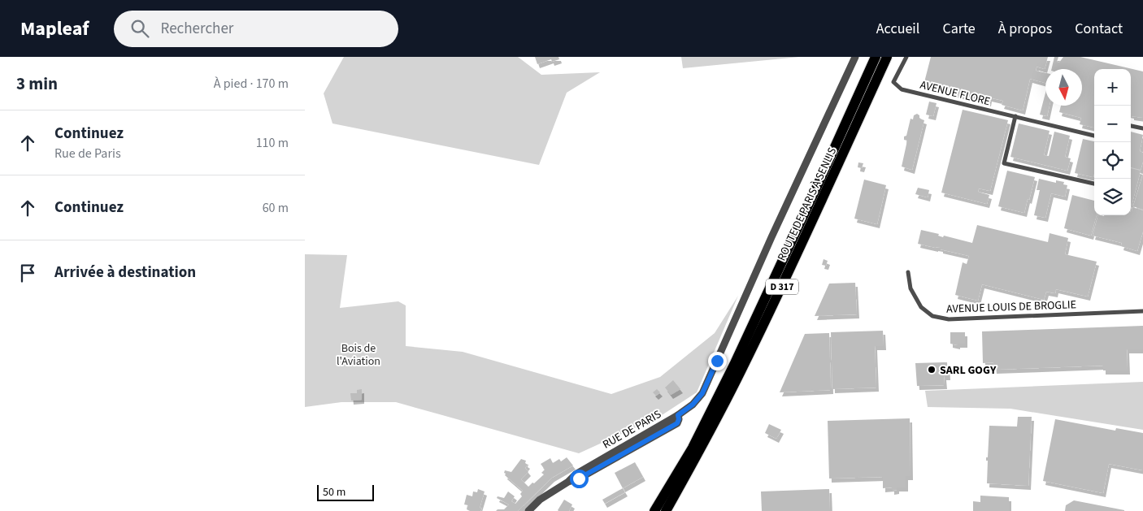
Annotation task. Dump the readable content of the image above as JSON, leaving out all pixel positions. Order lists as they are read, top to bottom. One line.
{"streets":{"main road":["ROUTE DE PARIS À SENLIS","D 317"],"street":["AVENUE FLORE","AVENUE LOUIS DE BROGLIE","RUE DE PARIS"]},"parks":["Bois de l'Aviation"],"places":["SARL GOGY"],"scale_bar":"50 m","north":"bottom","page":{"header":"Mapleaf","search":"Rechercher","nav":["Accueil","Carte","À propos","Contact"],"heading":["3 min","À pied · 170 m"],"map_buttons":["+","−"],"list":[["Continuez","Rue de Paris","110 m"],["Continuez","60 m"],"Arrivée à destination"],"scale":"50 m"}}
